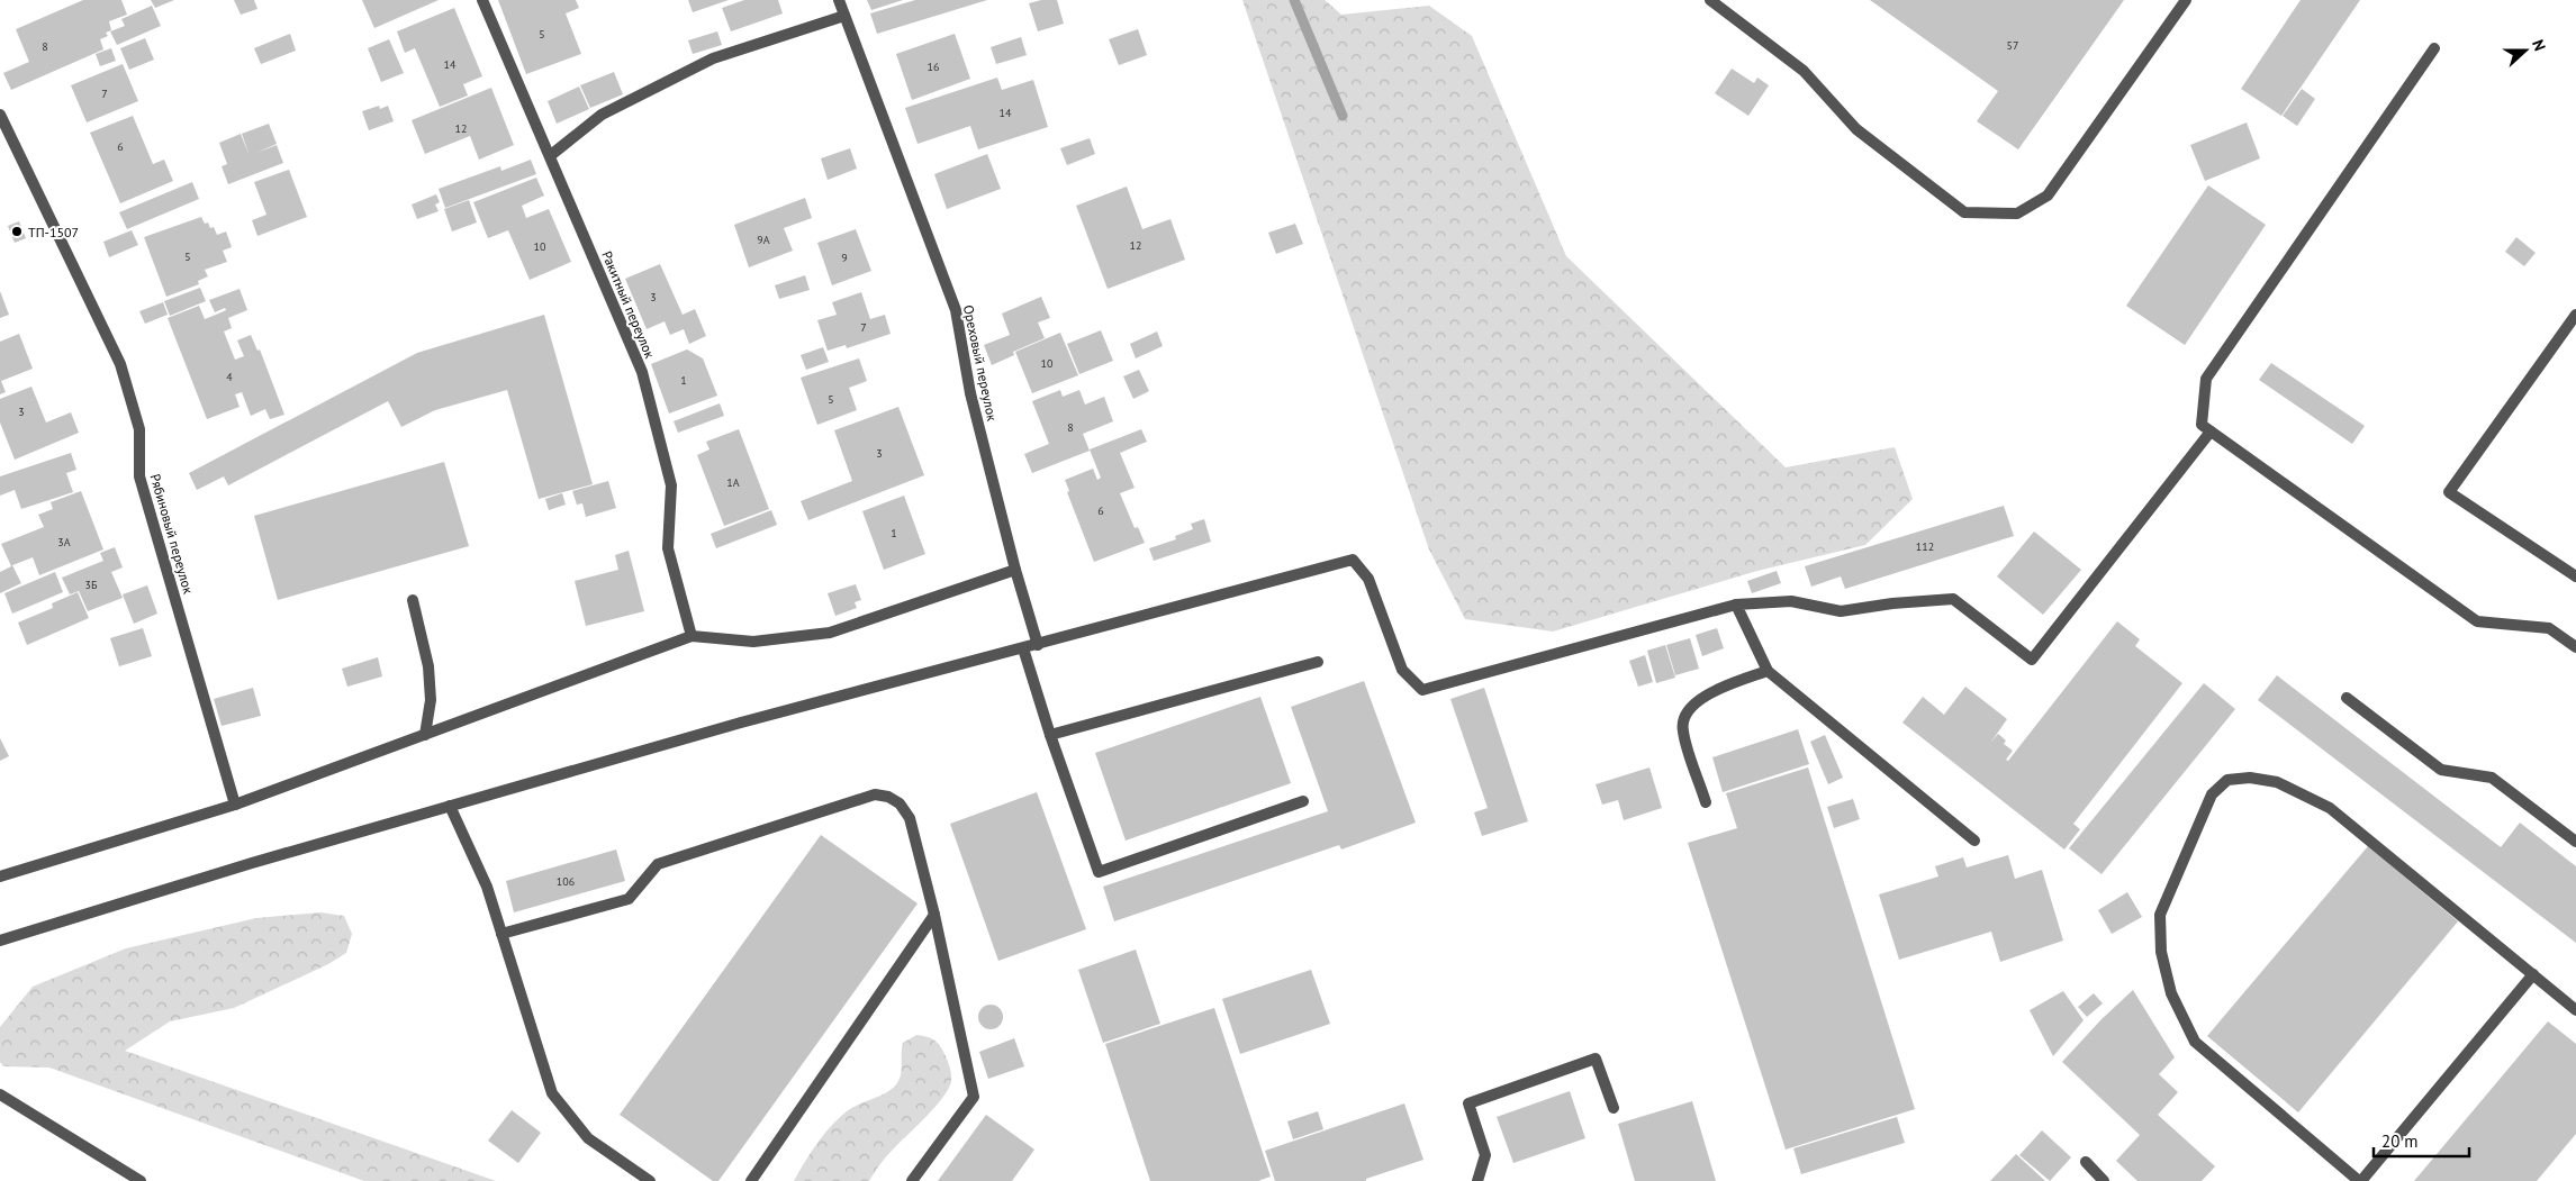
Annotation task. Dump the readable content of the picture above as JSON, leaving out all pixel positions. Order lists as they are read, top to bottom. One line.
{"streets":{"street":["Ракитный переулок","Ореховый переулок","Рябиновый переулок"]},"places":["ТП-1507"],"house_numbers":["5","57","8","14","16","7","14","12","6","9А","12","10","5","9","3","7","10","4","1","5","3","8","3","1А","6","1","3А","112","3Б","106"],"scale_bar":"20 m","north":"right"}
